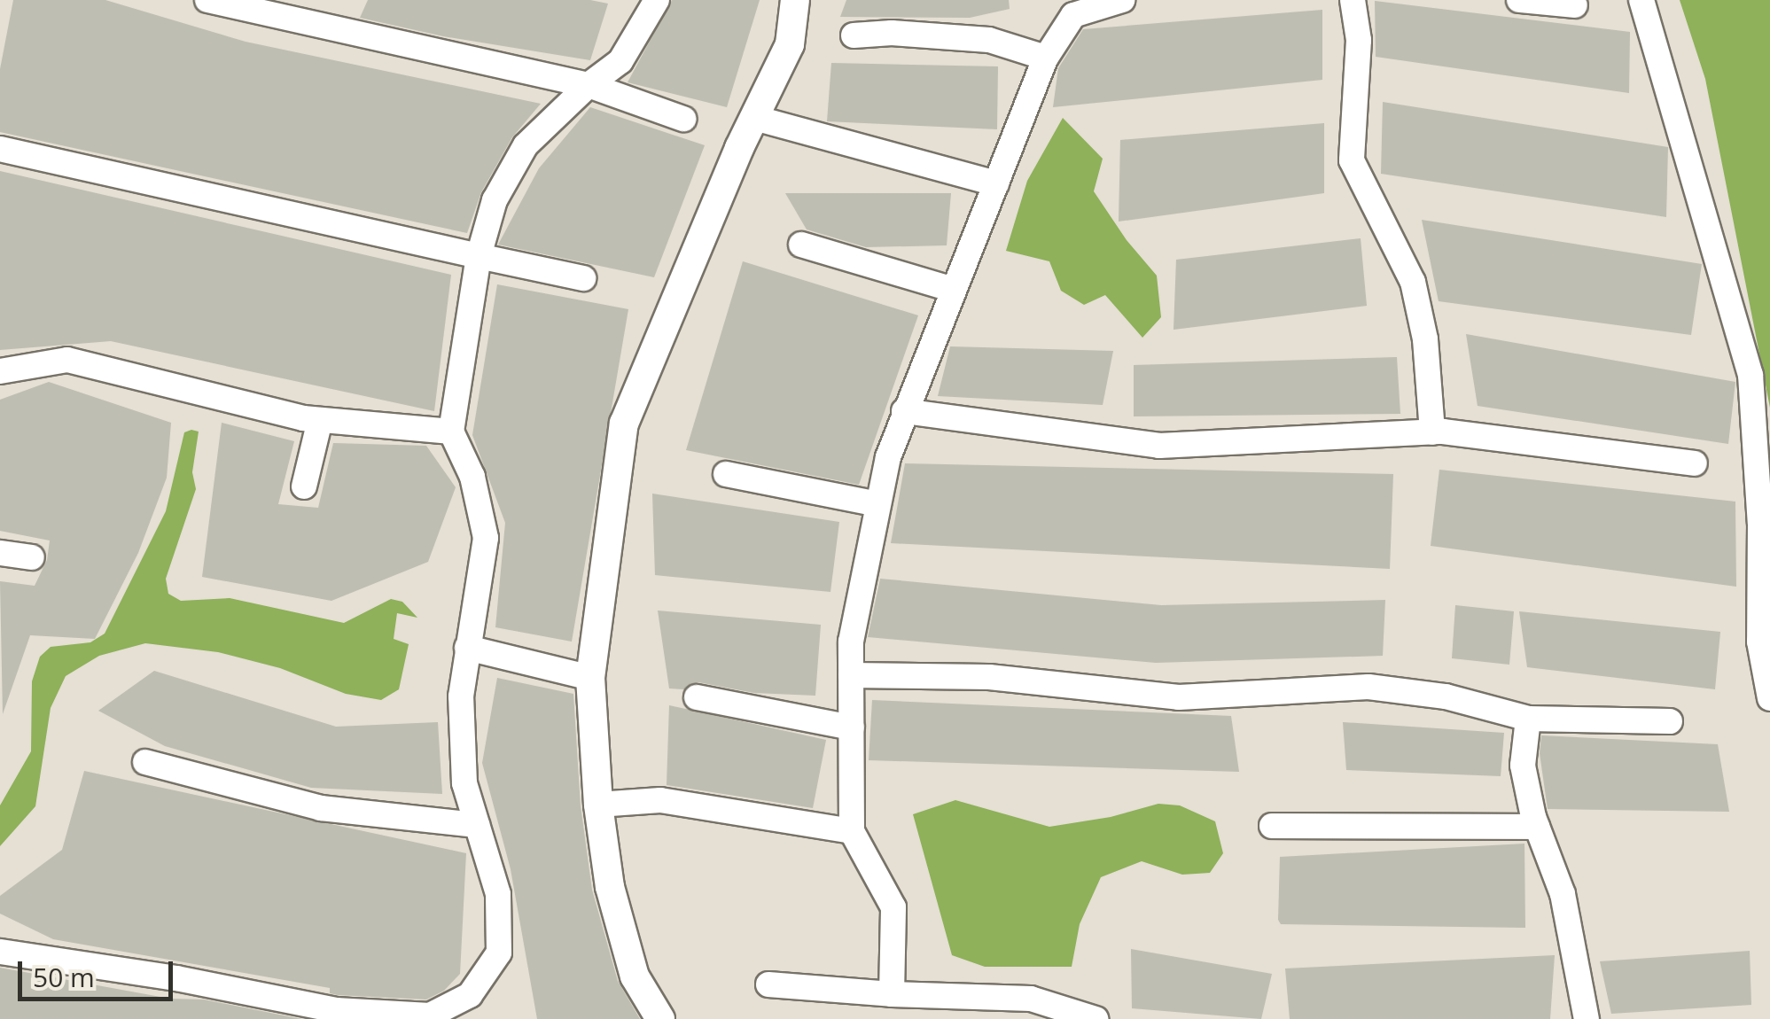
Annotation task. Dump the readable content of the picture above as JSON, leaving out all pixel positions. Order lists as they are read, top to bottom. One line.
{"scale_bar":"50 m"}
